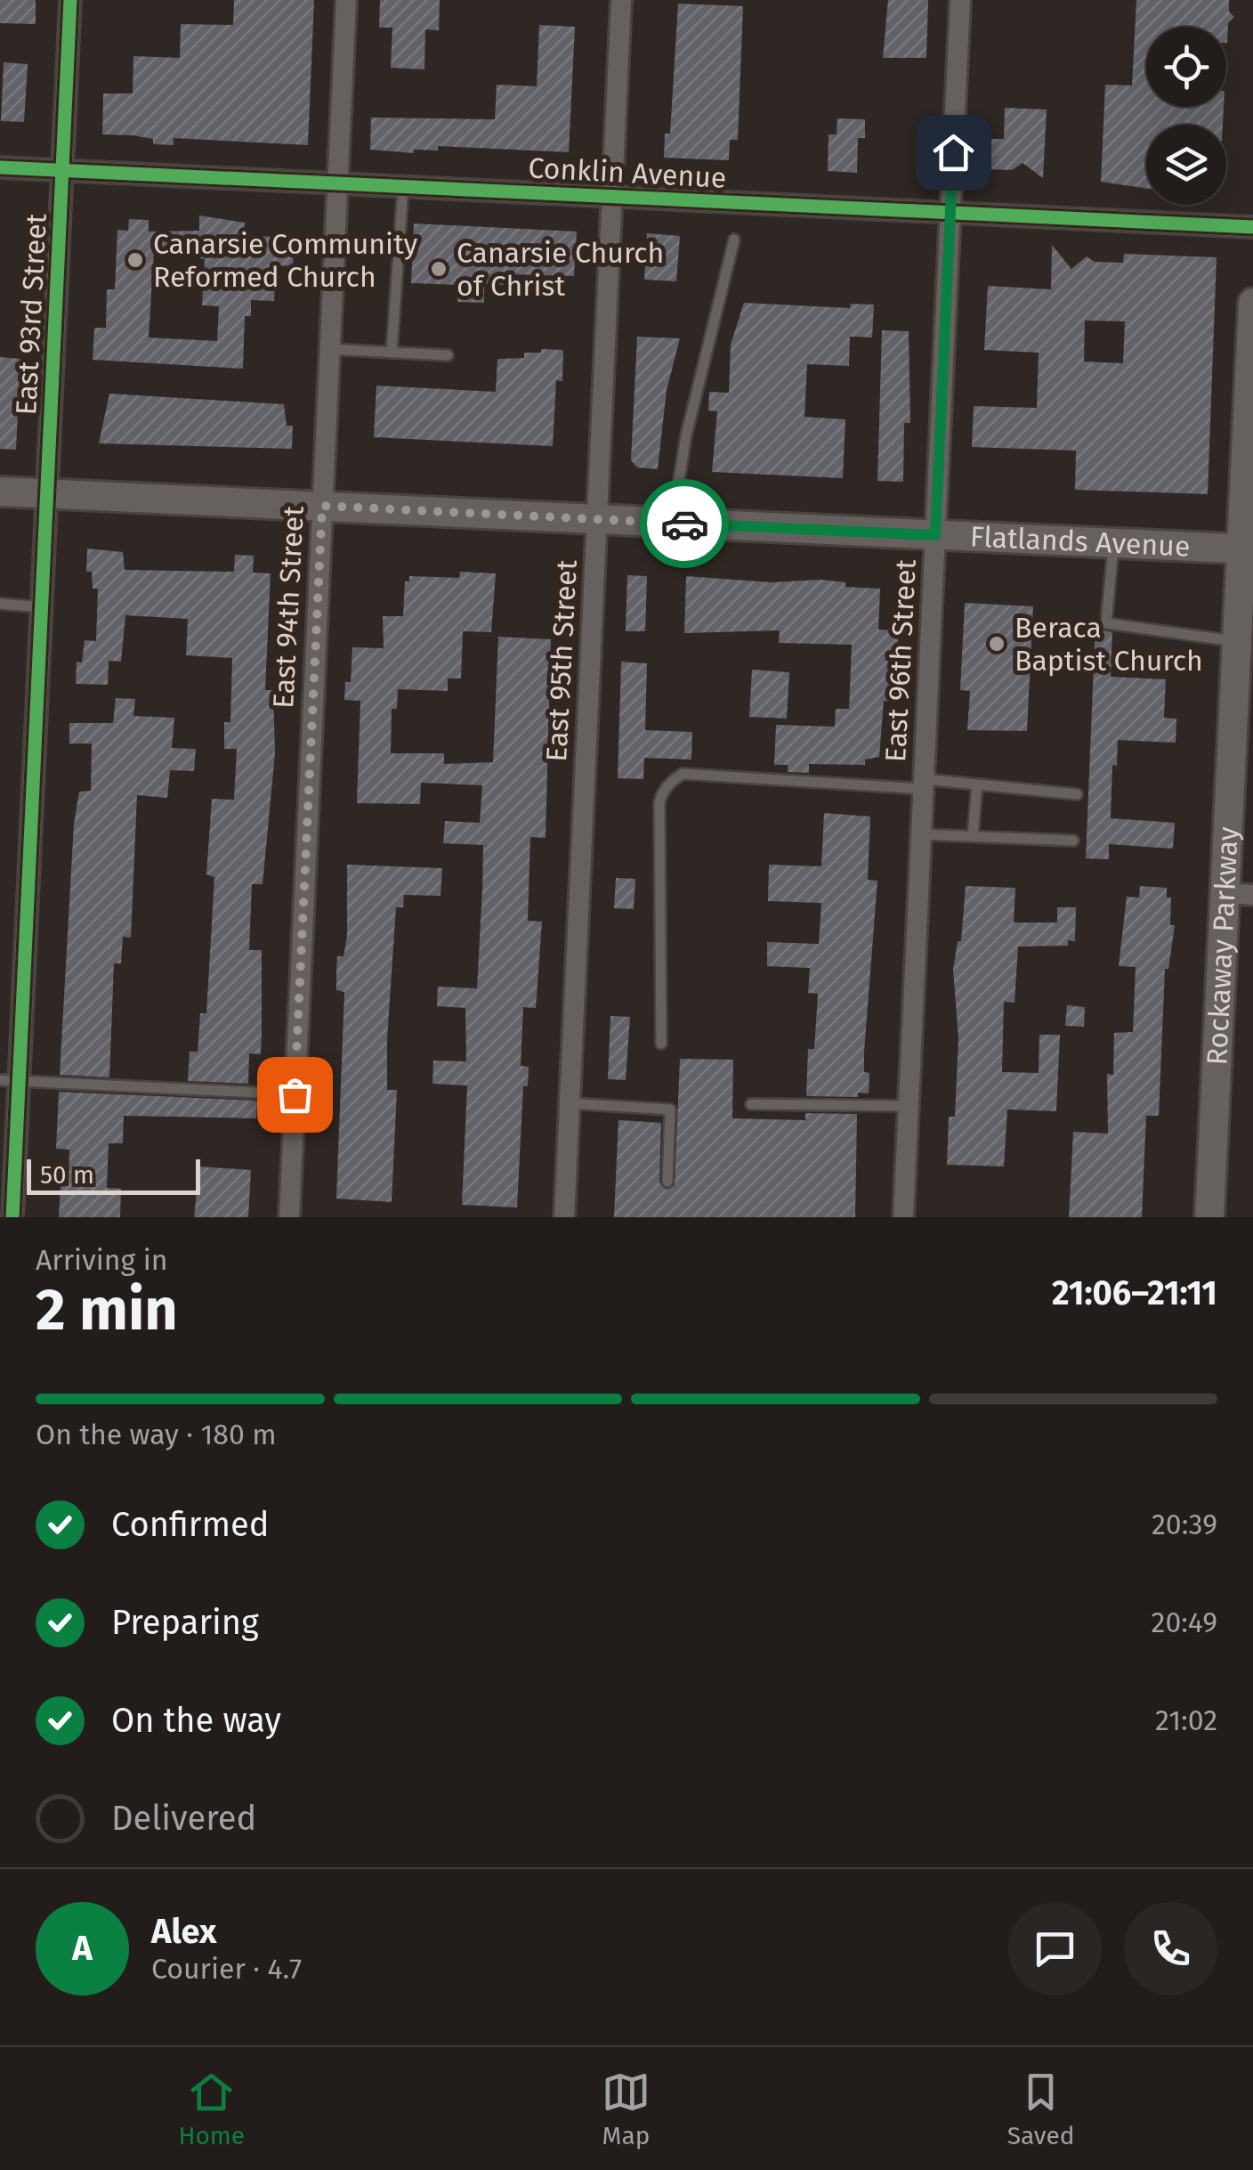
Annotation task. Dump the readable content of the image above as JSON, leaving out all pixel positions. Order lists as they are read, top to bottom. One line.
{"streets":{"main road":["Flatlands Avenue","Rockaway Parkway"],"street":["Conklin Avenue","East 93rd Street","East 94th Street","East 95th Street","East 96th Street"]},"crossings":[["Conklin Avenue","East 93rd Street"],["Conklin Avenue","East 94th Street"],["Conklin Avenue","East 95th Street"],["Conklin Avenue","East 96th Street"],["East 93rd Street","Flatlands Avenue"],["Flatlands Avenue","East 94th Street"],["Flatlands Avenue","East 95th Street"],["Flatlands Avenue","East 96th Street"],["Flatlands Avenue","Rockaway Parkway"]],"places":["Canarsie Community Reformed Church","Canarsie Church of Christ","Beraca Baptist Church"],"scale_bar":"50 m","page":{"scale":"50 m","heading":["2 min","Arriving in","21:06–21:11"],"panel":["Alex","Courier · 4.7"],"bar":"On the way · 180 m","list":[["Confirmed","20:39"],["Preparing","20:49"],["On the way","21:02"],"Delivered"],"round":"A","tabs":["Home","Map","Saved"]}}
